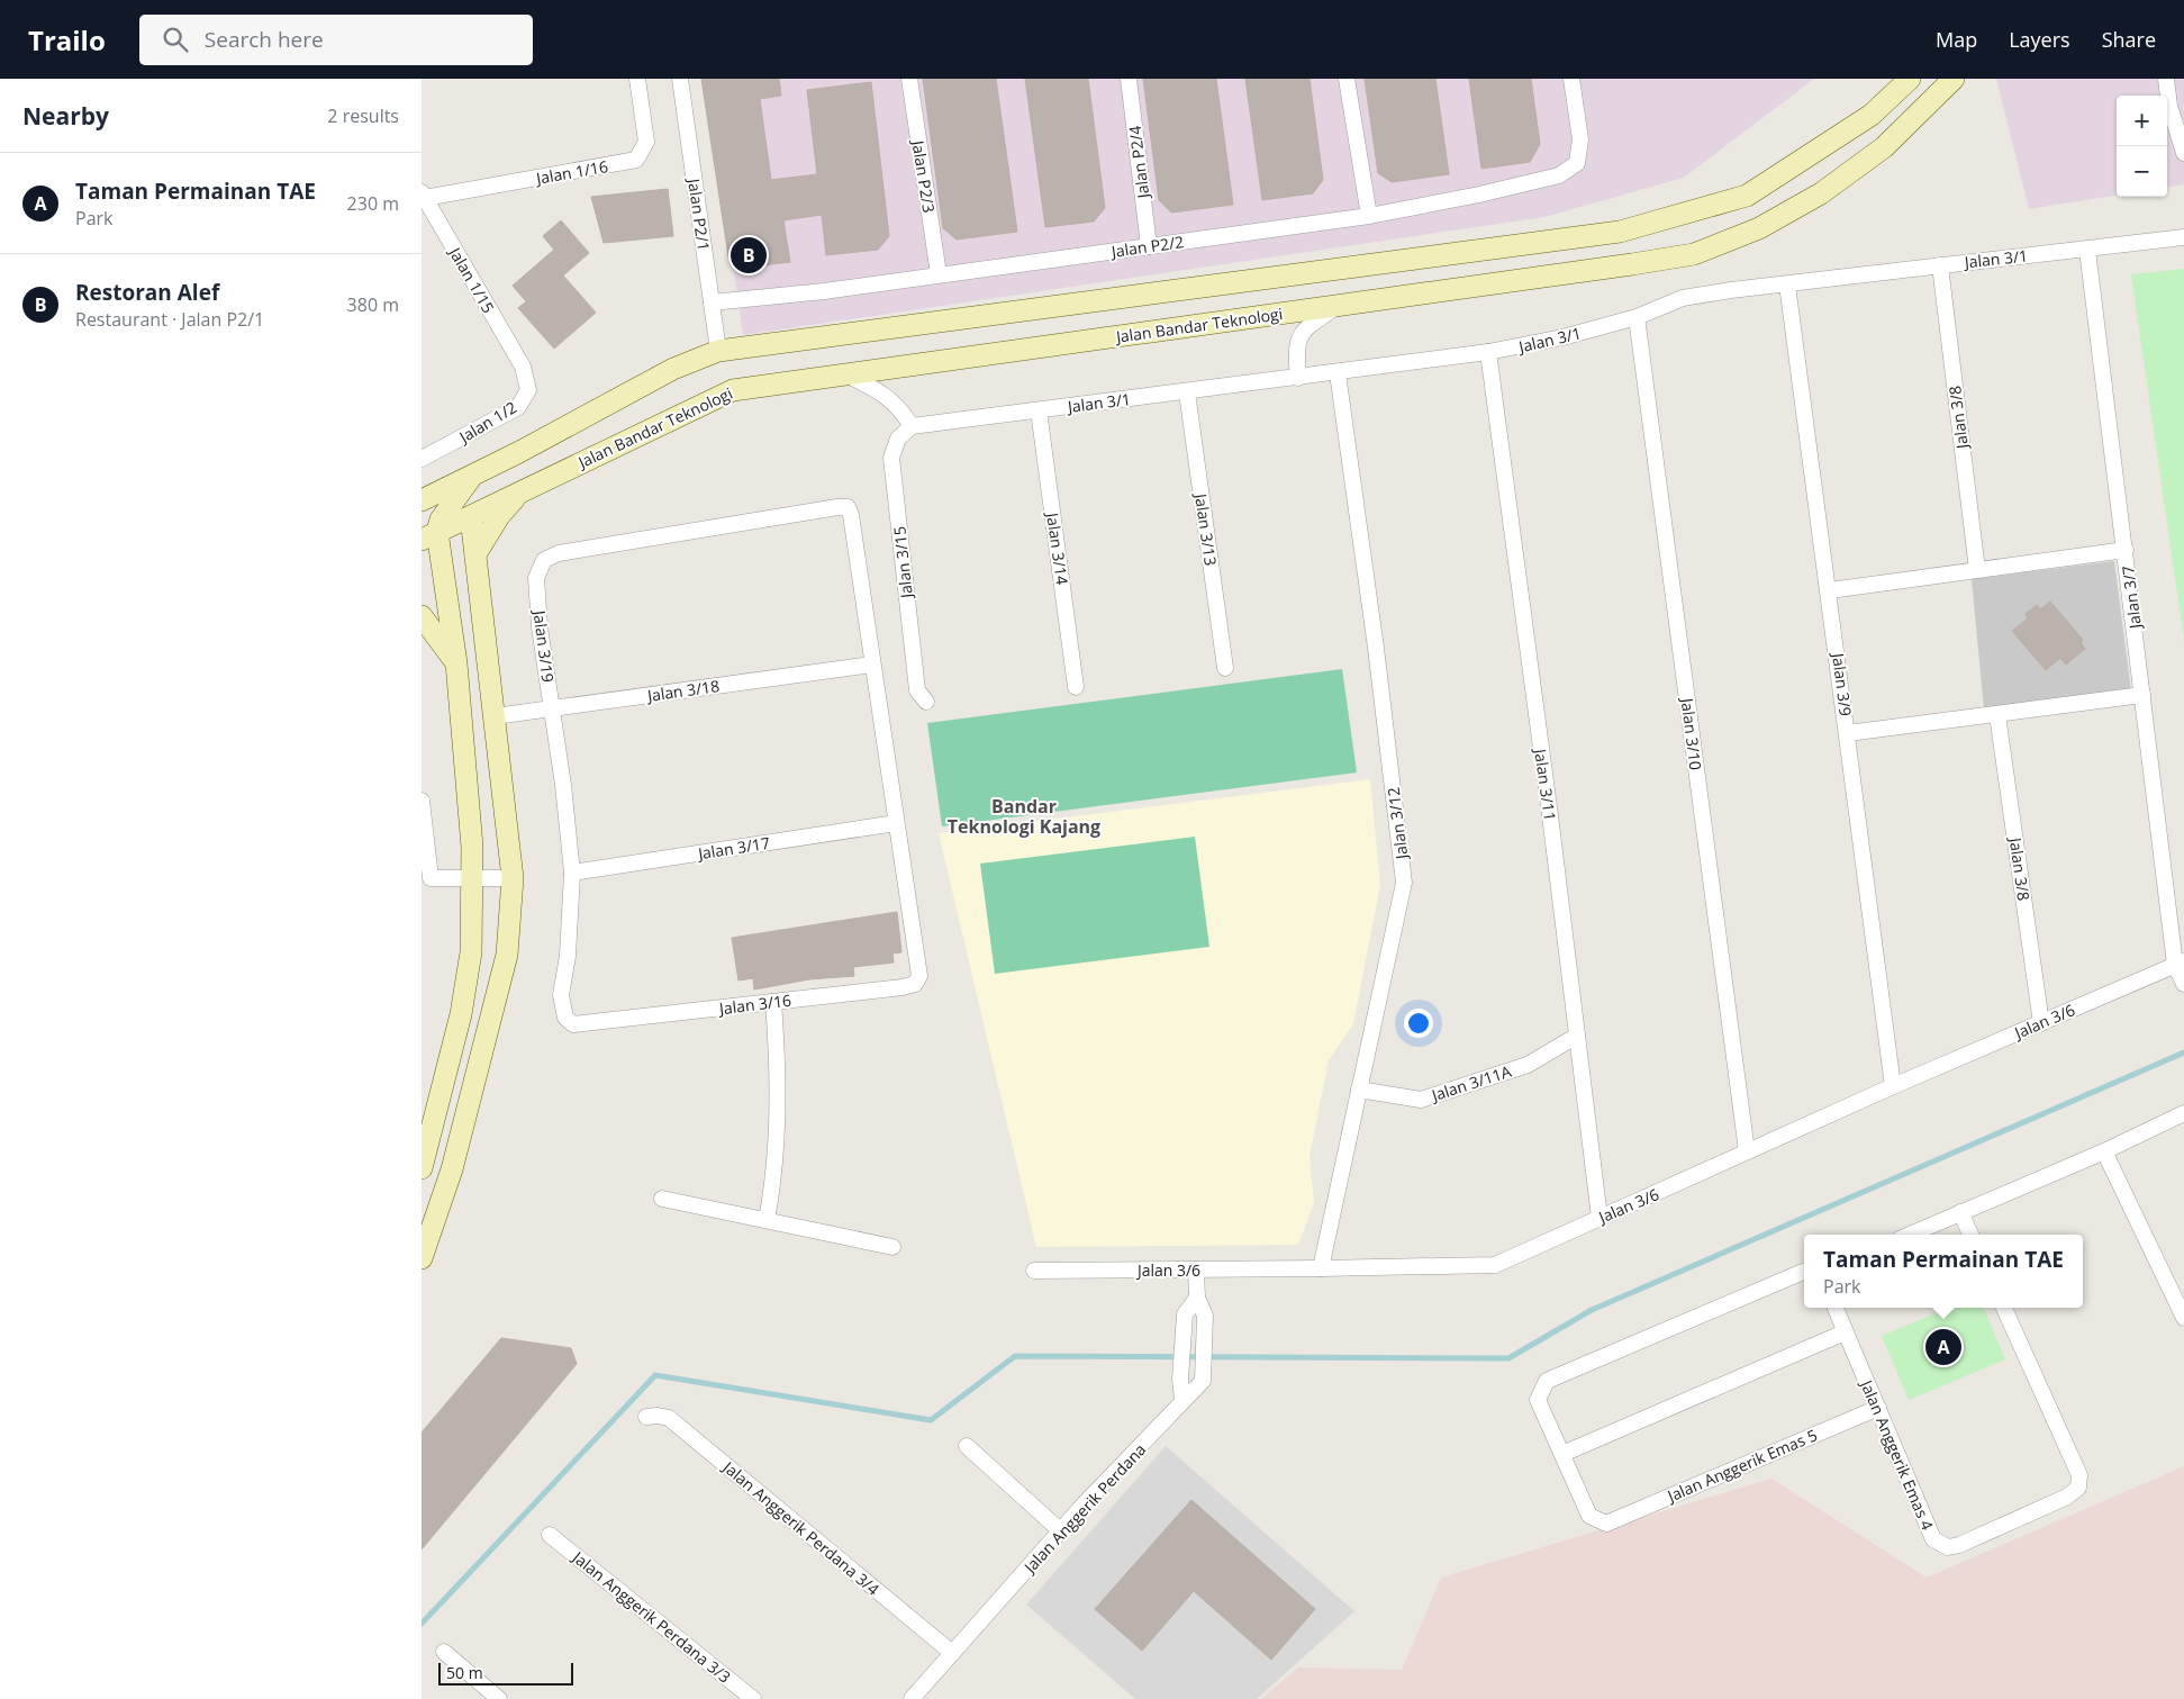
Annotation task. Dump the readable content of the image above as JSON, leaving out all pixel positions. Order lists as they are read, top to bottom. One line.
{"streets":{"street":["Jalan P2/4","Jalan 1/16","Jalan P2/3","Jalan P2/1","Jalan P2/2","Jalan 3/1","Jalan 1/15","Jalan Bandar Teknologi","Jalan 3/8","Jalan 1/2","Jalan 3/13","Jalan 3/14","Jalan 3/15","Jalan 3/7","Jalan 3/19","Jalan 3/9","Jalan 3/18","Jalan 3/10","Jalan 3/11","Jalan 3/12","Jalan 3/17","Jalan 3/16","Jalan 3/6","Jalan 3/11A","Jalan Anggerik Emas 4","Jalan Anggerik Emas 5","Jalan Anggerik Perdana","Jalan Anggerik Perdana 3/4","Jalan Anggerik Perdana 3/3"]},"crossings":[["Jalan P2/4","Jalan P2/2"],["Jalan 1/16","Jalan 1/15"],["Jalan P2/3","Jalan P2/2"],["Jalan P2/1","Jalan P2/2"],["Jalan 3/1","Jalan 3/8"],["Jalan 3/1","Jalan 3/13"],["Jalan 3/1","Jalan 3/14"],["Jalan 3/1","Jalan 3/15"],["Jalan 3/1","Jalan 3/7"],["Jalan 3/1","Jalan 3/9"],["Jalan 3/1","Jalan 3/10"],["Jalan 3/1","Jalan 3/11"],["Jalan 3/1","Jalan 3/12"],["Jalan 1/15","Jalan 1/2"],["Jalan 3/8","Jalan 3/6"],["Jalan 3/7","Jalan 3/6"],["Jalan 3/19","Jalan 3/18"],["Jalan 3/19","Jalan 3/17"],["Jalan 3/19","Jalan 3/16"],["Jalan 3/9","Jalan 3/6"],["Jalan 3/10","Jalan 3/6"],["Jalan 3/11","Jalan 3/6"],["Jalan 3/11","Jalan 3/11A"],["Jalan 3/12","Jalan 3/6"],["Jalan 3/12","Jalan 3/11A"],["Jalan 3/17","Jalan 3/16"],["Jalan 3/6","Jalan Anggerik Perdana"],["Jalan Anggerik Emas 4","Jalan Anggerik Emas 5"],["Jalan Anggerik Perdana","Jalan Anggerik Perdana 3/4"]],"districts":["Bandar Teknologi Kajang"],"scale_bar":"50 m","page":{"header":"Trailo","search":"Search here","nav":["Map","Layers","Share"],"heading":["Nearby","2 results"],"map_buttons":["+","−"],"list":[{"mark":"A","name":"Taman Permainan TAE","note":"Park","value":"230 m"},{"mark":"B","name":"Restoran Alef","note":"Restaurant · Jalan P2/1","value":"380 m"}],"pins":["B","A"],"popup":["Taman Permainan TAE","Park"],"scale":"50 m"}}
